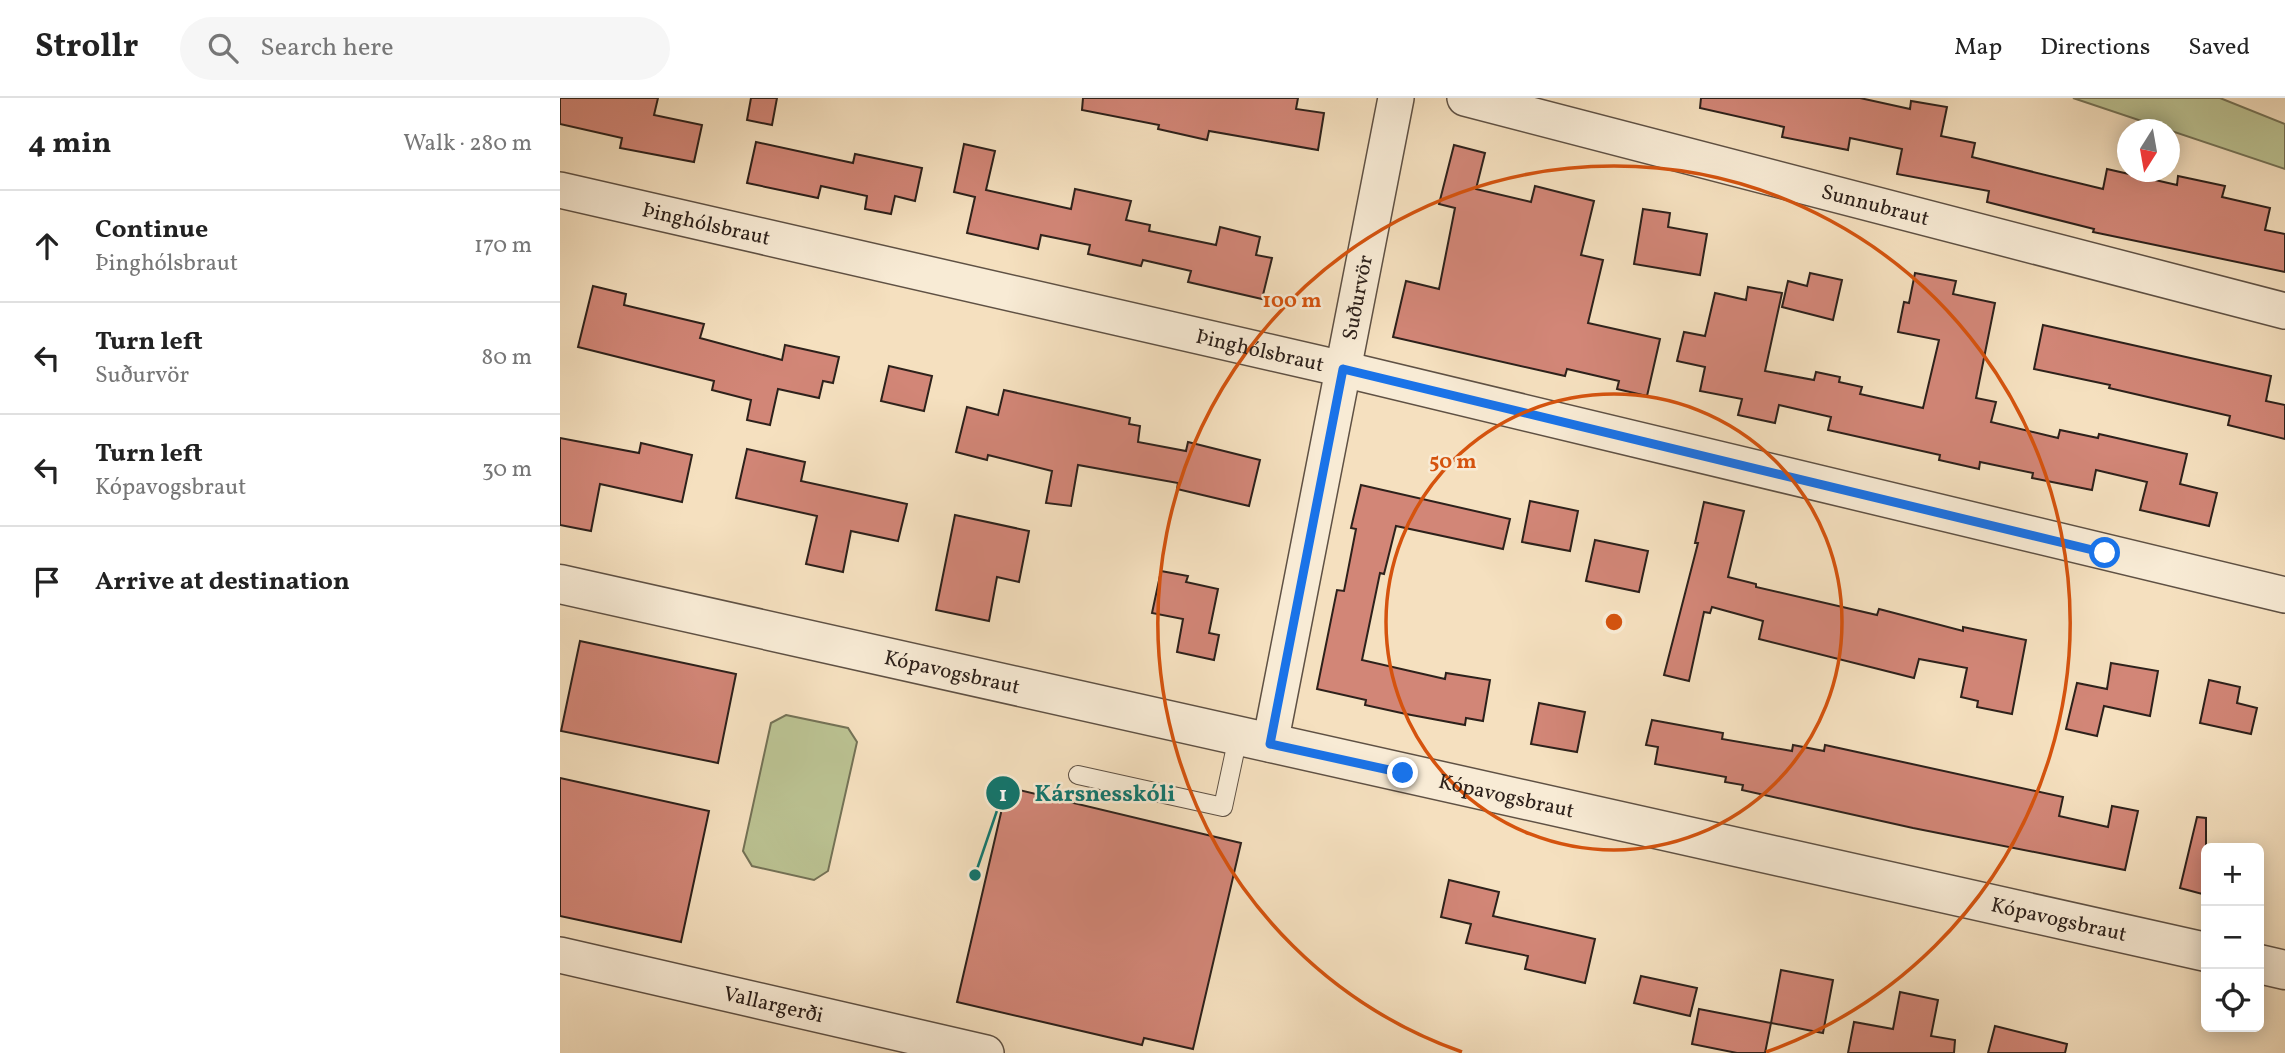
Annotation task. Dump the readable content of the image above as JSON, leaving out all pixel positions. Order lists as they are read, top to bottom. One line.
{"streets":{"street":["Sunnubraut","Þinghólsbraut","Suðurvör","Kópavogsbraut","Vallargerði"]},"crossings":[["Þinghólsbraut","Suðurvör"],["Suðurvör","Kópavogsbraut"]],"places":["Kársnesskóli"],"north":"bottom","page":{"header":"Strollr","search":"Search here","nav":["Map","Directions","Saved"],"heading":["4 min","Walk · 280 m"],"list":[["Continue","Þinghólsbraut","170 m"],["Turn left","Suðurvör","80 m"],["Turn left","Kópavogsbraut","30 m"],"Arrive at destination"],"map_buttons":["+","−"]},"rings":["100 m","50 m"]}
